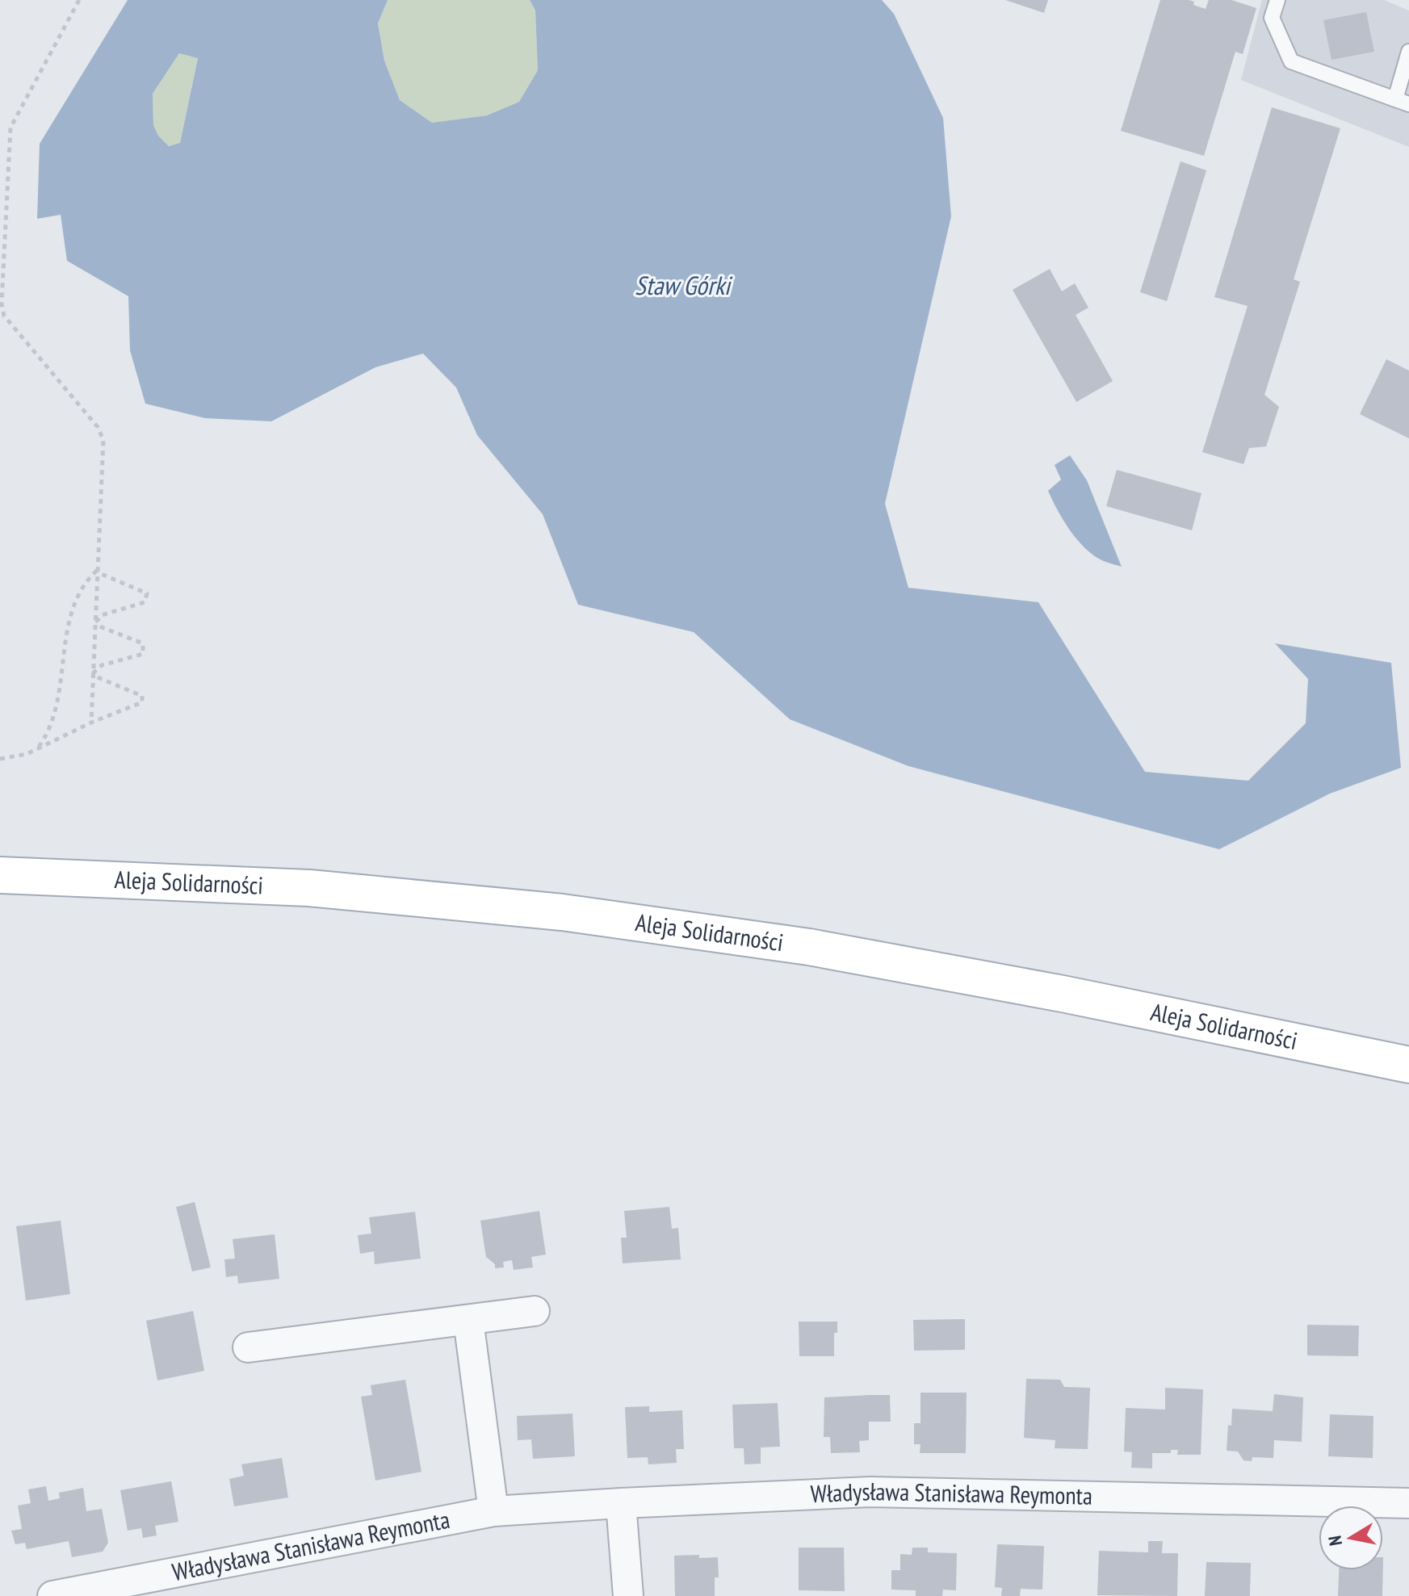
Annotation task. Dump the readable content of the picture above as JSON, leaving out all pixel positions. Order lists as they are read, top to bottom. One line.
{"streets":{"main road":["Aleja Solidarności"],"street":["Władysława Stanisława Reymonta"]},"water":["Staw Górki"],"north":"left"}
